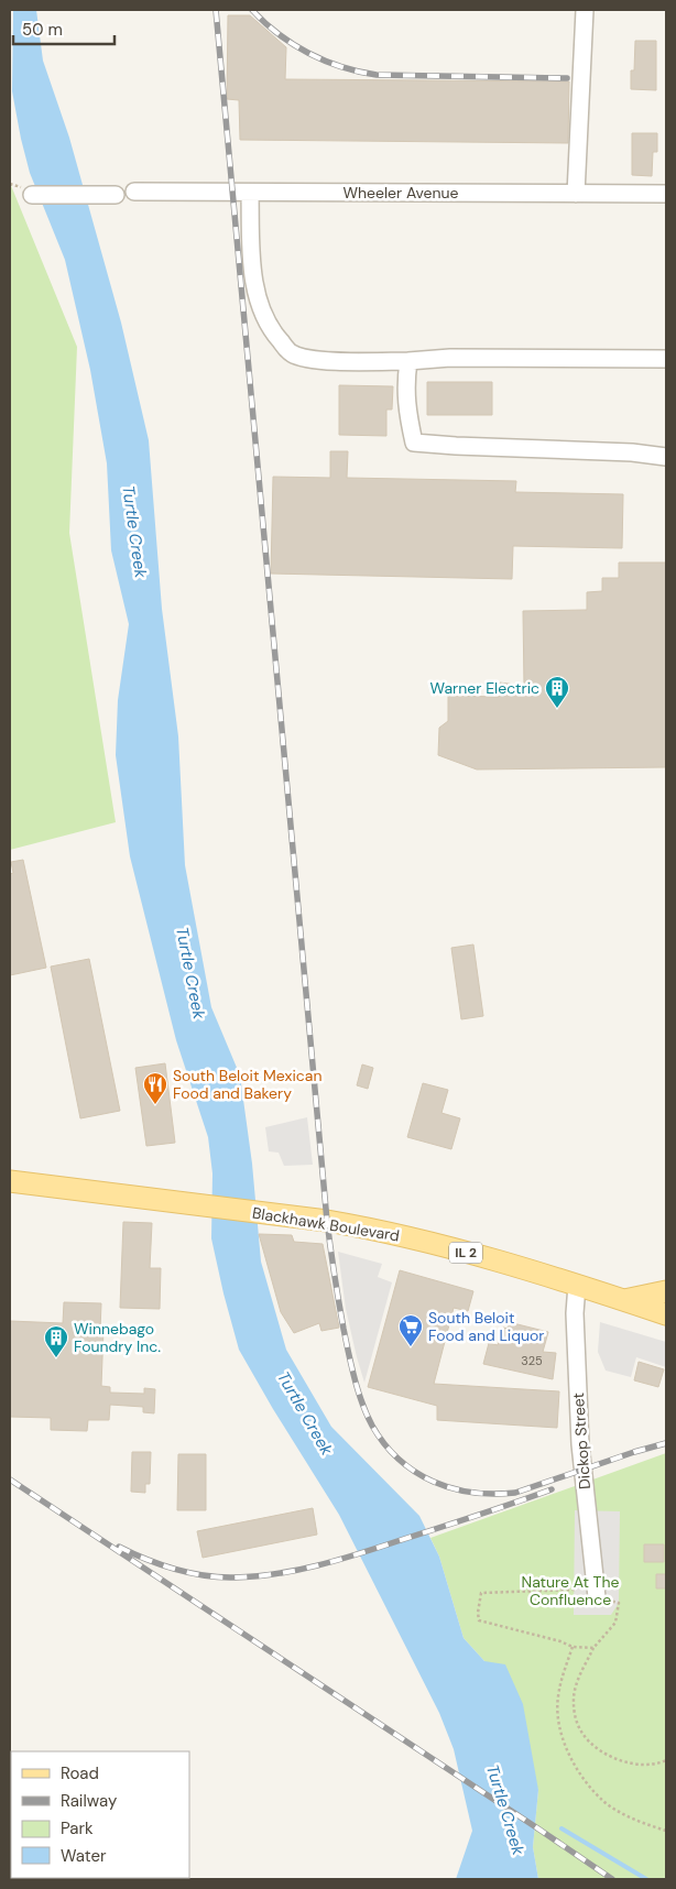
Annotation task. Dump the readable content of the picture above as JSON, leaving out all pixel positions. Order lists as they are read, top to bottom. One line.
{"streets":{"main road":["Blackhawk Boulevard","IL 2"],"street":["Wheeler Avenue","Dickop Street"]},"crossings":[["Blackhawk Boulevard","Dickop Street"]],"water":["Turtle Creek"],"parks":["Nature At The Confluence"],"places":{"building":["Warner Electric","Winnebago Foundry Inc."],"restaurant":["South Beloit Mexican Food and Bakery"],"supermarket":["South Beloit Food and Liquor"]},"house_numbers":["325"],"legend":["Road","Railway","Park","Water"],"scale_bar":"50 m"}
